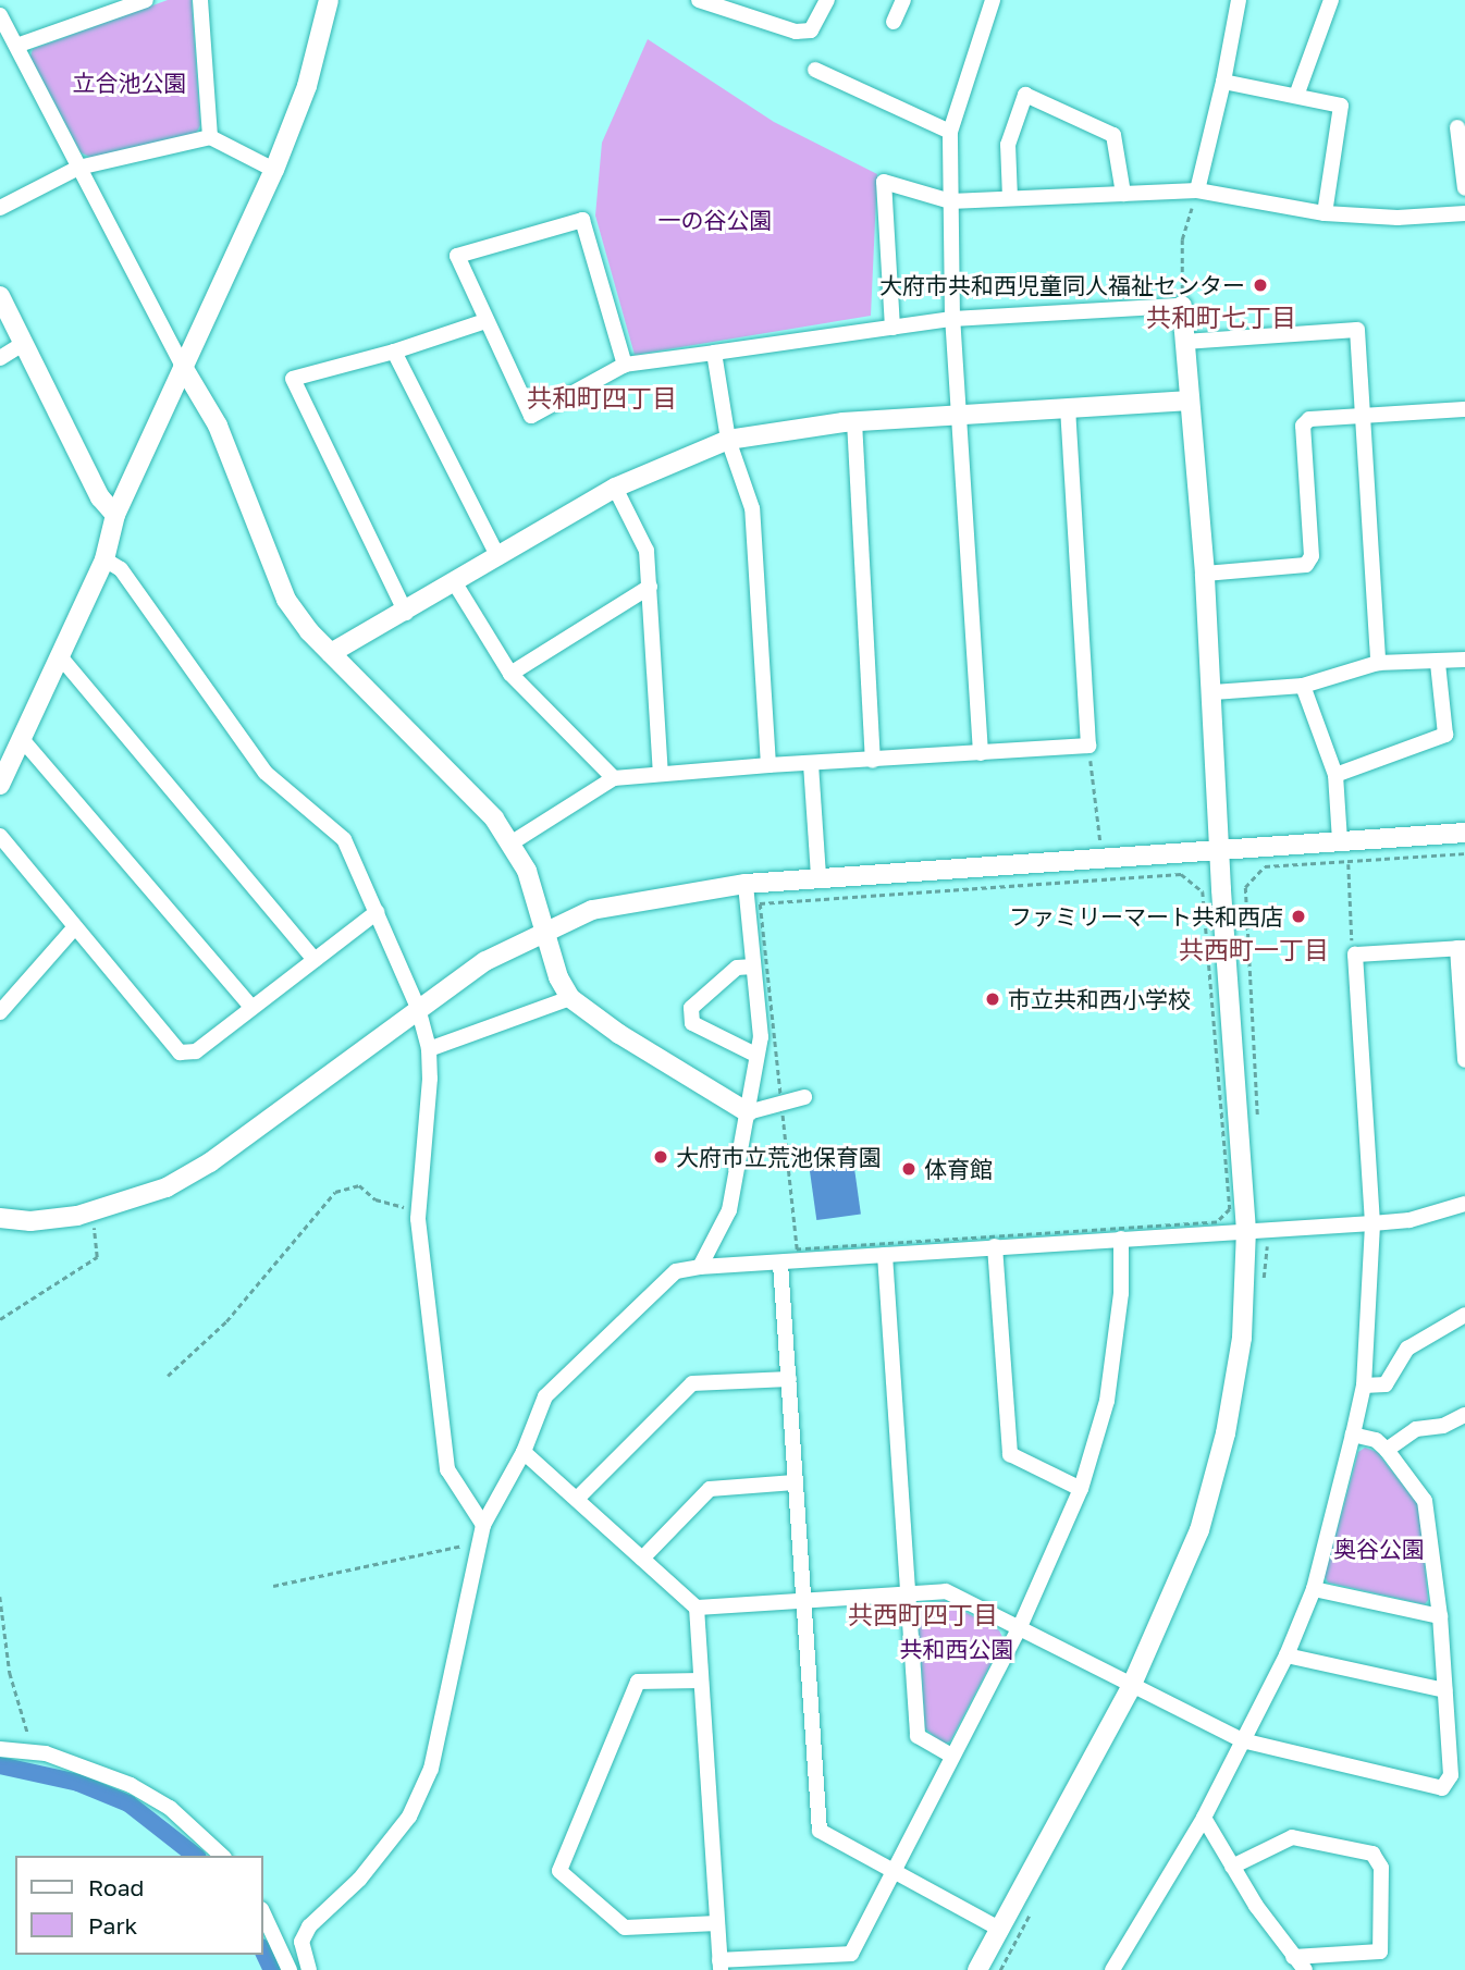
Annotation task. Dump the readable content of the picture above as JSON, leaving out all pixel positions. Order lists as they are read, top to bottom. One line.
{"districts":["共和町七丁目","共和町四丁目","共西町一丁目","共西町四丁目"],"parks":["立合池公園","一の谷公園","奥谷公園","共和西公園"],"places":["大府市共和西児童同人福祉センター","ファミリーマート共和西店","市立共和西小学校","大府市立荒池保育園","体育館"],"legend":["Road","Park"]}
